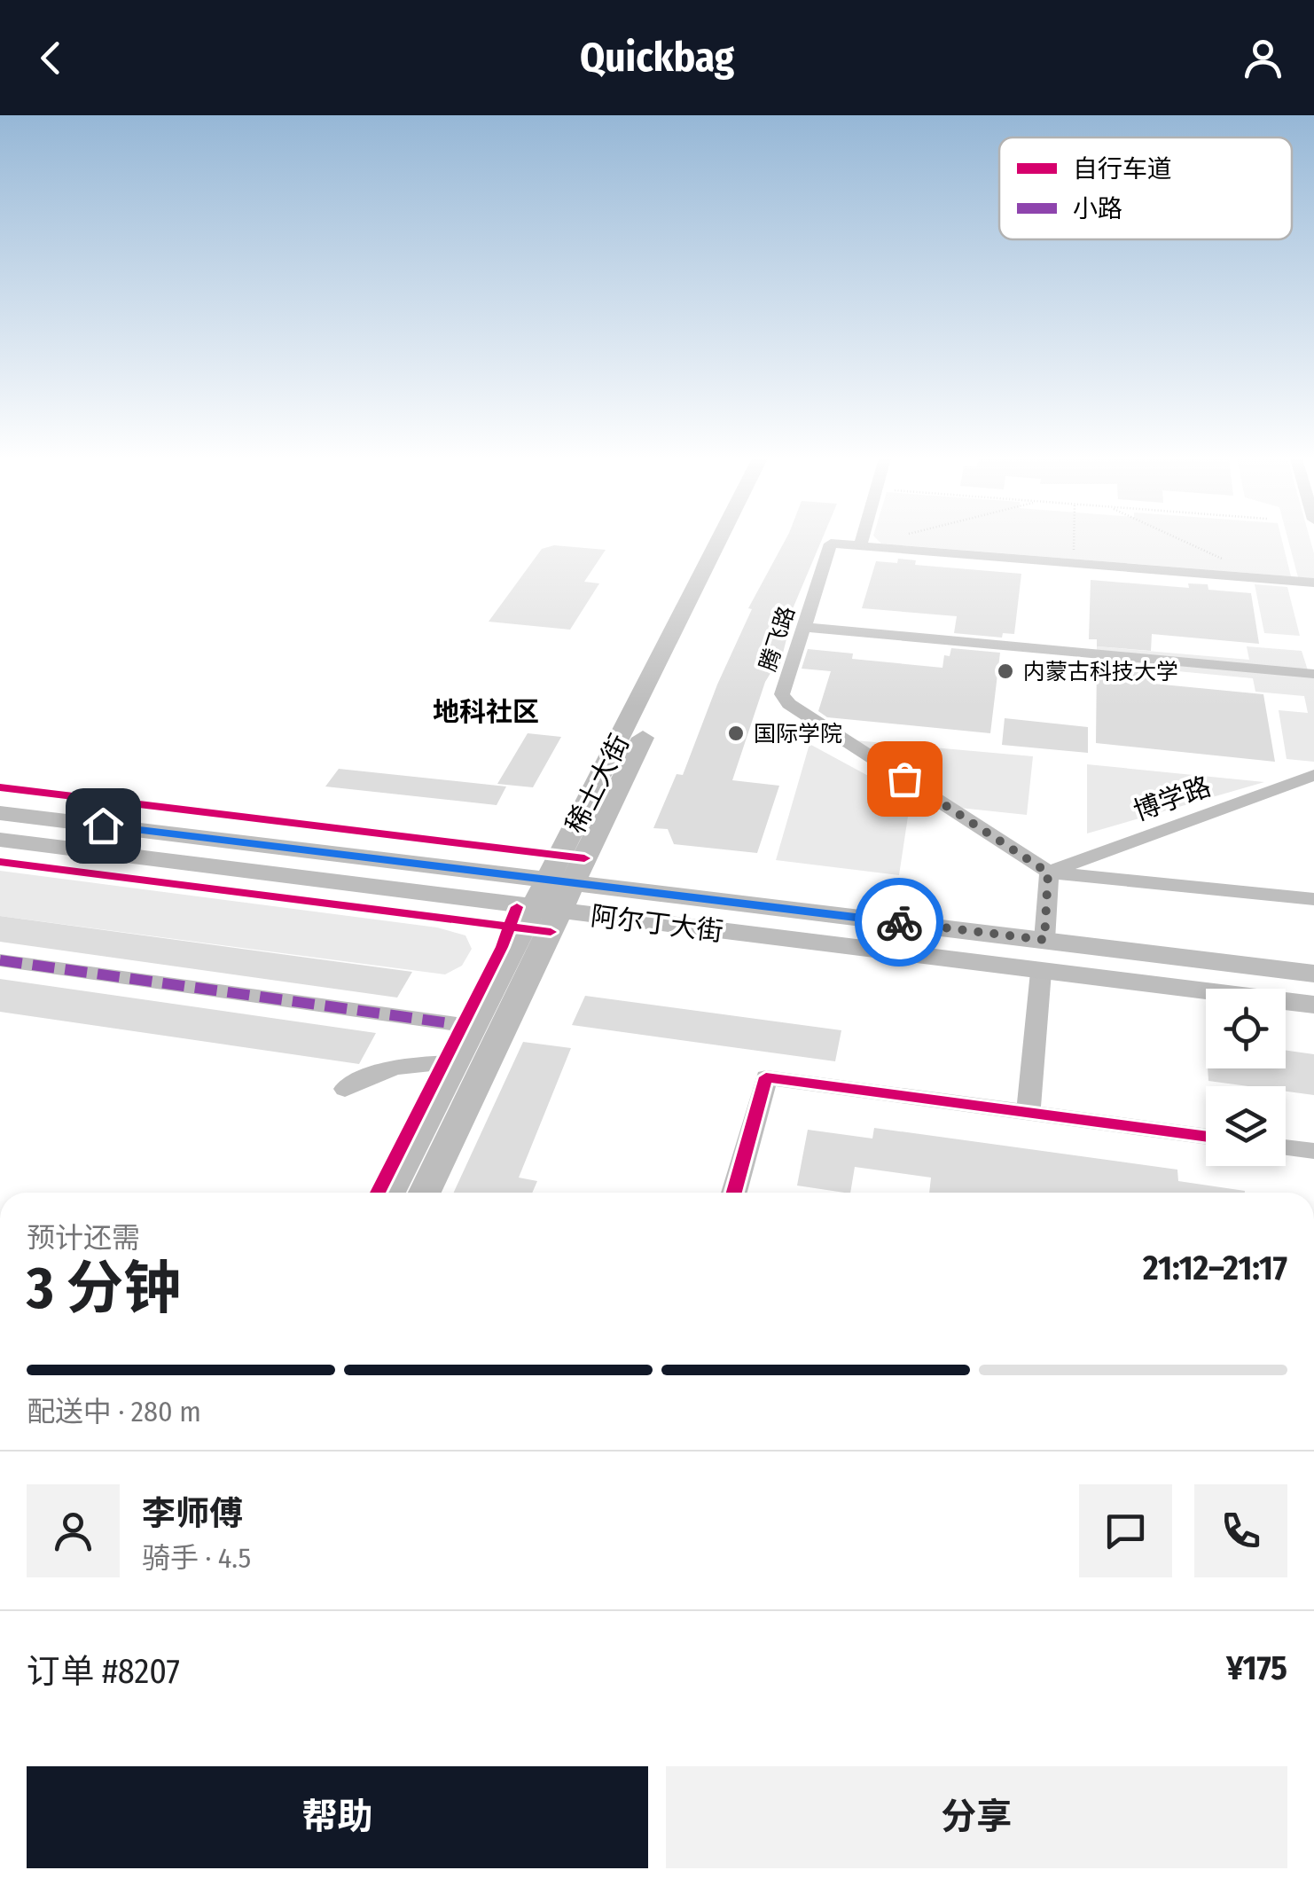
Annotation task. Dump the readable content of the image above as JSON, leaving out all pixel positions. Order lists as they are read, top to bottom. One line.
{"streets":{"main road":["稀土大街","阿尔丁大街"],"street":["腾飞路","博学路"]},"crossings":[["腾飞路","博学路"],["稀土大街","阿尔丁大街"]],"districts":["地科社区"],"places":["内蒙古科技大学","国际学院"],"legend":["自行车道","小路"],"page":{"header":"Quickbag","heading":["3 分钟","预计还需","21:12–21:17"],"panel":["李师傅","骑手 · 4.5","订单 #8207","¥175"],"bar":"配送中 · 280 m","buttons":["帮助","分享"]}}
